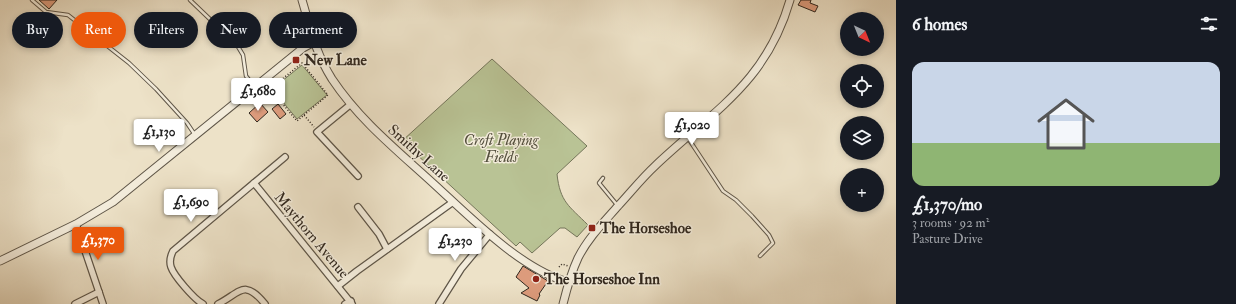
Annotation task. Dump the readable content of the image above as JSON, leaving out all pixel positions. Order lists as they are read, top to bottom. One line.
{"streets":{"street":["Smithy Lane","Maythorn Avenue"]},"parks":["Croft Playing Fields"],"places":{"transit":["New Lane","The Horseshoe"],"other":["The Horseshoe Inn"]},"north":"bottom right","page":{"heading":"6 homes","map_buttons":"+","chip":["Buy","Rent","Filters","New","Apartment"],"list":[{"name":"£1,370/mo","note":"3 rooms · 92 m² · Pasture Drive"}],"price":["£1,680","£1,020","£1,130","£1,690","£1,370","£1,230"]}}
